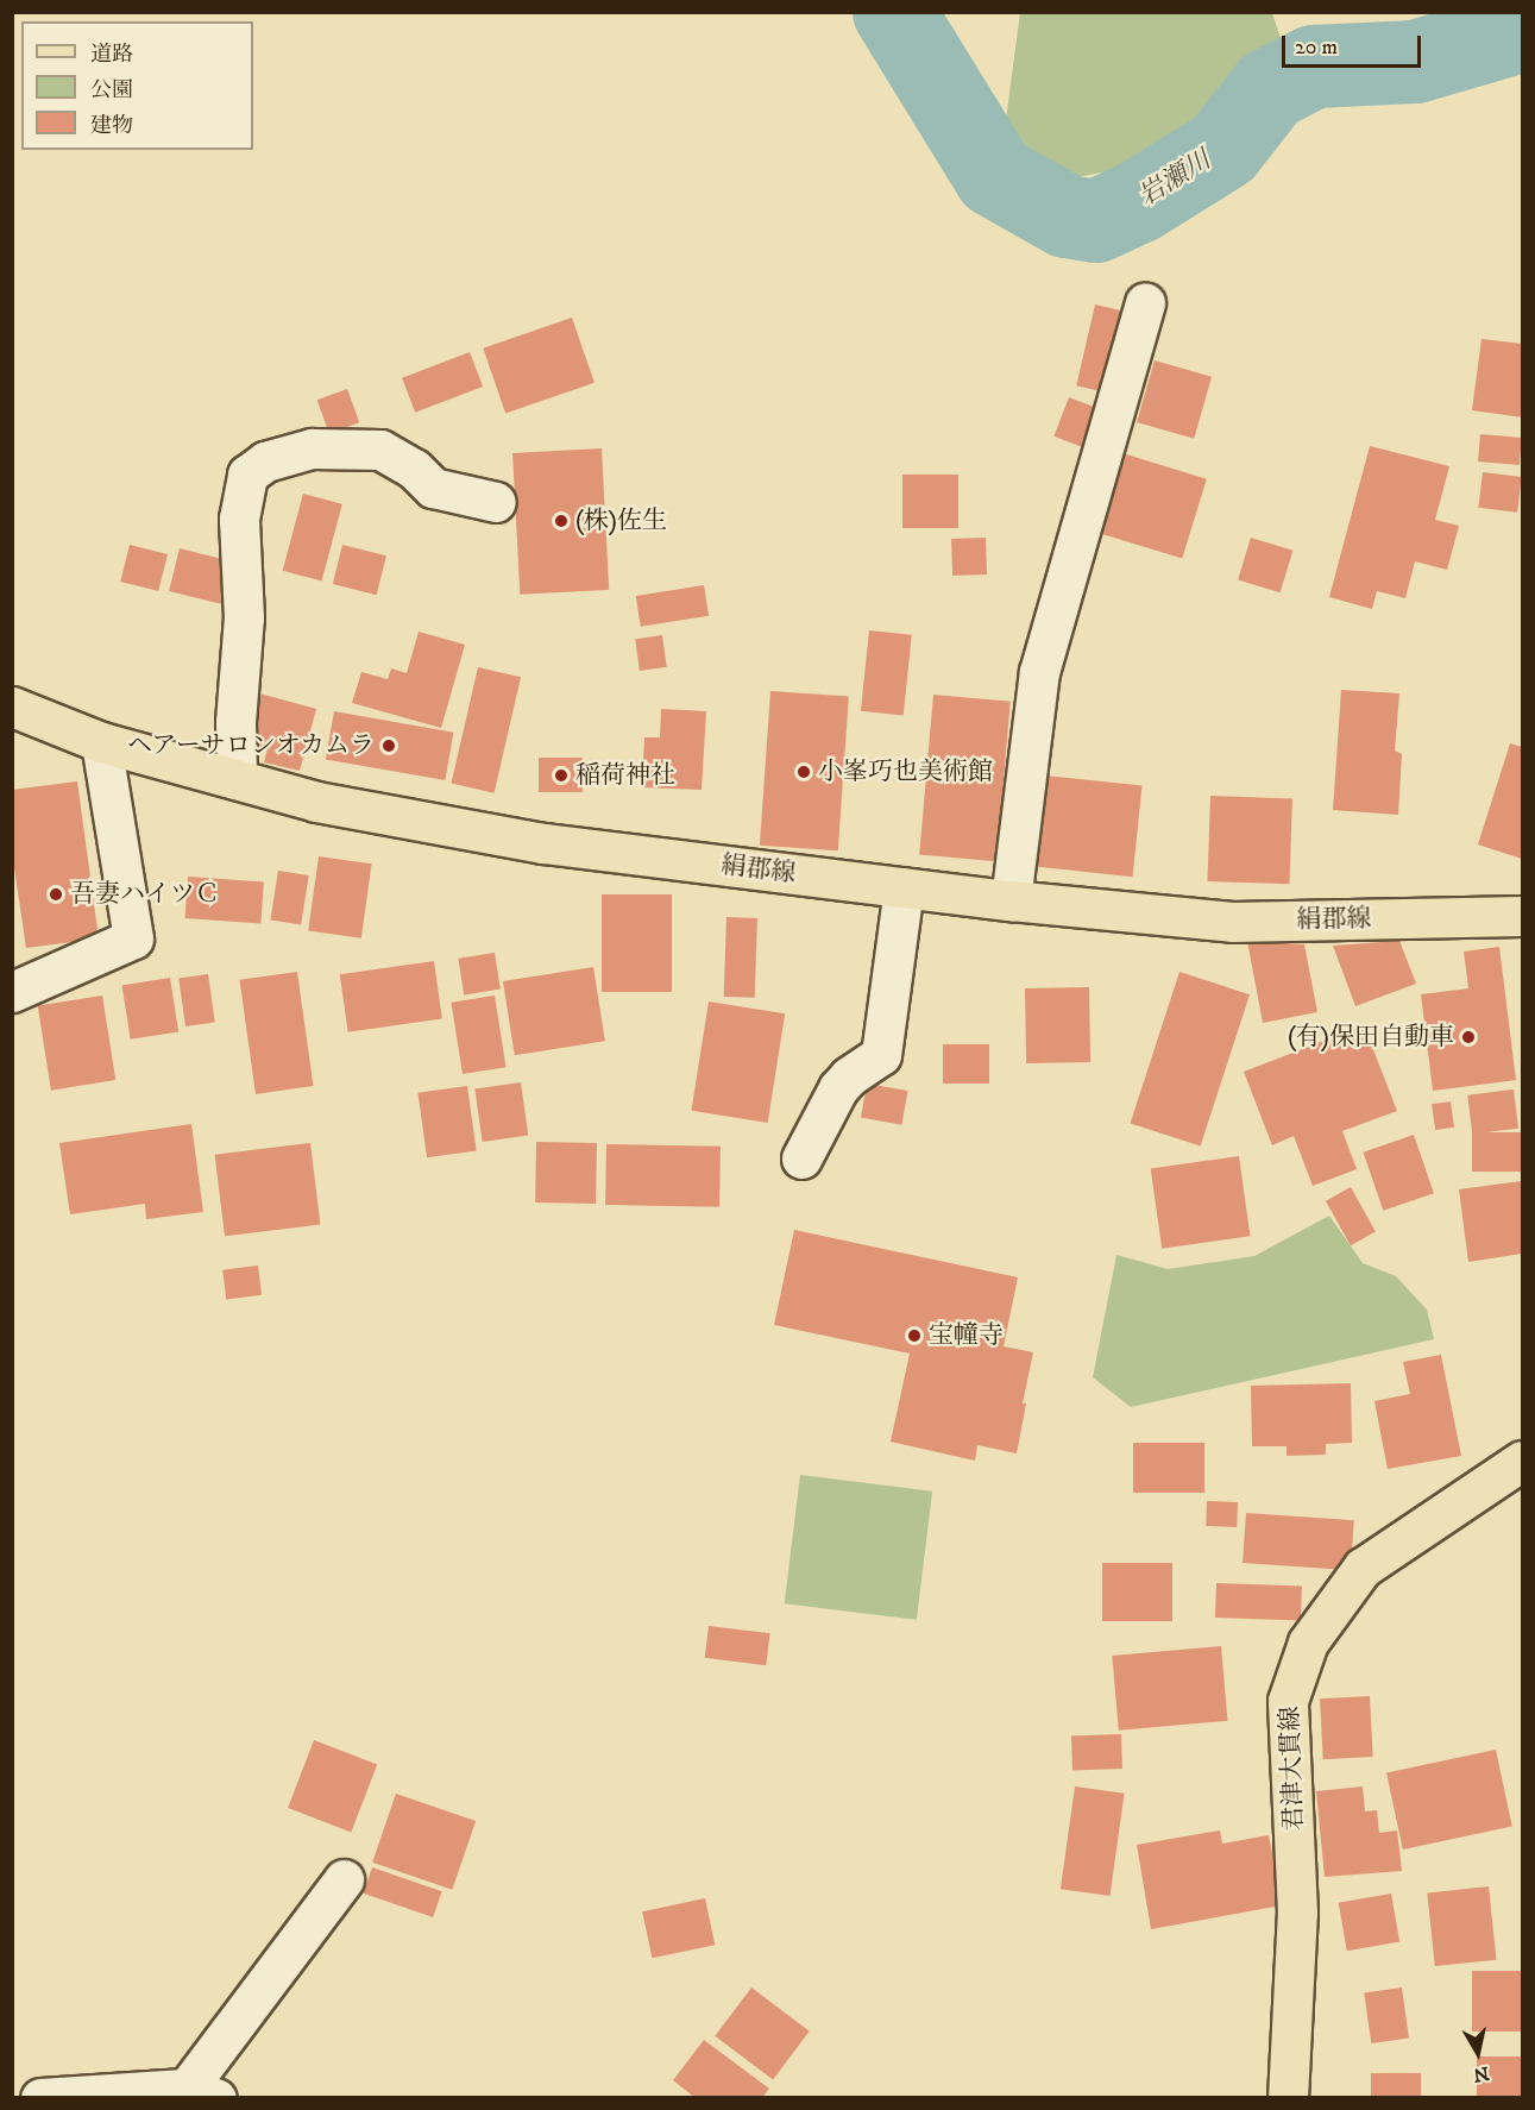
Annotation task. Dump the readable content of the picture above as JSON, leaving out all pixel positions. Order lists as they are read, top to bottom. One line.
{"streets":{"main road":["絹郡線","君津大貫線"]},"water":["岩瀬川"],"places":["(株)佐生","ヘアーサロンオカムラ","小峯巧也美術館","稲荷神社","吾妻ハイツＣ","(有)保田自動車","宝幢寺"],"legend":["道路","公園","建物"],"scale_bar":"20 m","north":"bottom"}
